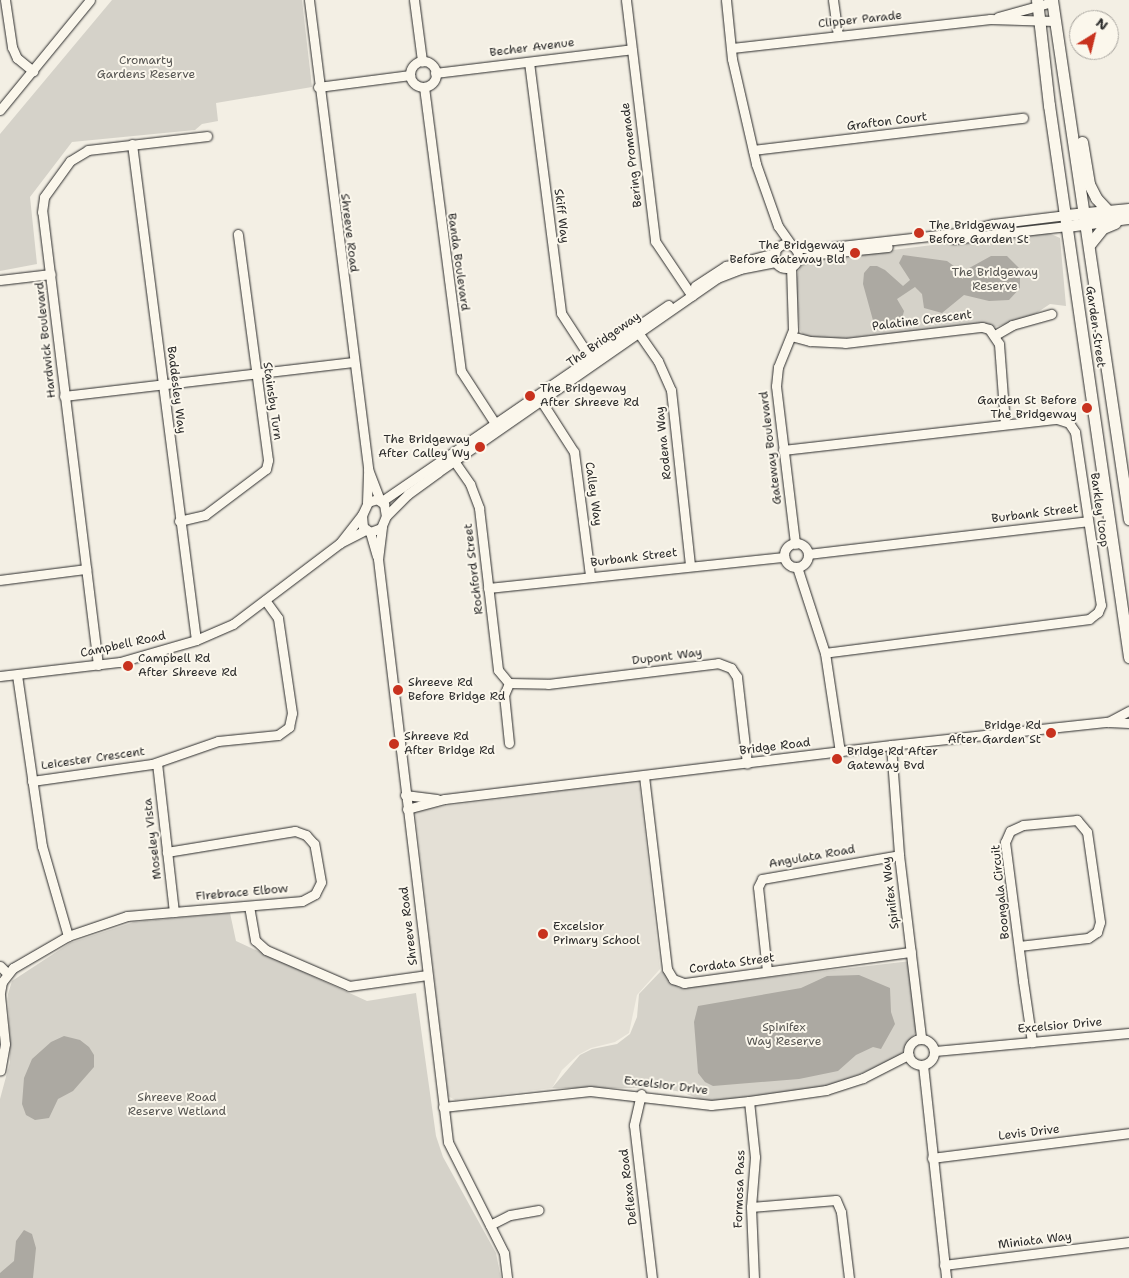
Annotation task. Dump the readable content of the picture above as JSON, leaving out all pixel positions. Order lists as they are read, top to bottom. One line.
{"streets":{"main road":["Garden Street","The Bridgeway"],"street":["Clipper Parade","Becher Avenue","Grafton Court","Bering Promenade","Skiff Way","Shreeve Road","Banda Boulevard","Palatine Crescent","Hardwick Boulevard","Baddesley Way","Stainsby Turn","Rodena Way","Gateway Boulevard","Calley Way","Barkley Loop","Burbank Street","Rochford Street","Campbell Road","Dupont Way","Bridge Road","Leicester Crescent","Moseley Vista","Angulata Road","Boongala Circuit","Firebrace Elbow","Spinifex Way","Cordata Street","Excelsior Drive","Levis Drive","Deflexa Road","Formosa Pass","Miniata Way"]},"crossings":[["Clipper Parade","Garden Street"],["Clipper Parade","Gateway Boulevard"],["Becher Avenue","Bering Promenade"],["Becher Avenue","Skiff Way"],["Becher Avenue","Banda Boulevard"],["Grafton Court","Gateway Boulevard"],["Bering Promenade","The Bridgeway"],["Skiff Way","The Bridgeway"],["Shreeve Road","The Bridgeway"],["Shreeve Road","Campbell Road"],["Shreeve Road","Bridge Road"],["Shreeve Road","Excelsior Drive"],["Banda Boulevard","The Bridgeway"],["Palatine Crescent","Gateway Boulevard"],["Garden Street","The Bridgeway"],["Hardwick Boulevard","Baddesley Way"],["Hardwick Boulevard","Campbell Road"],["The Bridgeway","Rodena Way"],["The Bridgeway","Gateway Boulevard"],["The Bridgeway","Calley Way"],["The Bridgeway","Rochford Street"],["The Bridgeway","Campbell Road"],["Baddesley Way","Stainsby Turn"],["Baddesley Way","Campbell Road"],["Rodena Way","Burbank Street"],["Gateway Boulevard","Barkley Loop"],["Gateway Boulevard","Burbank Street"],["Calley Way","Burbank Street"],["Barkley Loop","Burbank Street"],["Burbank Street","Rochford Street"],["Rochford Street","Dupont Way"],["Campbell Road","Leicester Crescent"],["Dupont Way","Bridge Road"],["Bridge Road","Spinifex Way"],["Bridge Road","Cordata Street"],["Leicester Crescent","Moseley Vista"],["Moseley Vista","Firebrace Elbow"],["Angulata Road","Spinifex Way"],["Angulata Road","Cordata Street"],["Boongala Circuit","Excelsior Drive"],["Spinifex Way","Cordata Street"],["Spinifex Way","Excelsior Drive"],["Excelsior Drive","Deflexa Road"],["Excelsior Drive","Formosa Pass"]],"parks":["Cromarty Gardens Reserve","The Bridgeway Reserve","Spinifex Way Reserve","Shreeve Road Reserve Wetland"],"places":["The Bridgeway Before Garden St","The Bridgeway Before Gateway Bld","The Bridgeway After Shreeve Rd","Garden St Before The Bridgeway","The Bridgeway After Calley Wy","Campbell Rd After Shreeve Rd","Shreeve Rd Before Bridge Rd","Bridge Rd After Garden St","Shreeve Rd After Bridge Rd","Bridge Rd After Gateway Bvd","Excelsior Primary School"],"north":"top right"}
